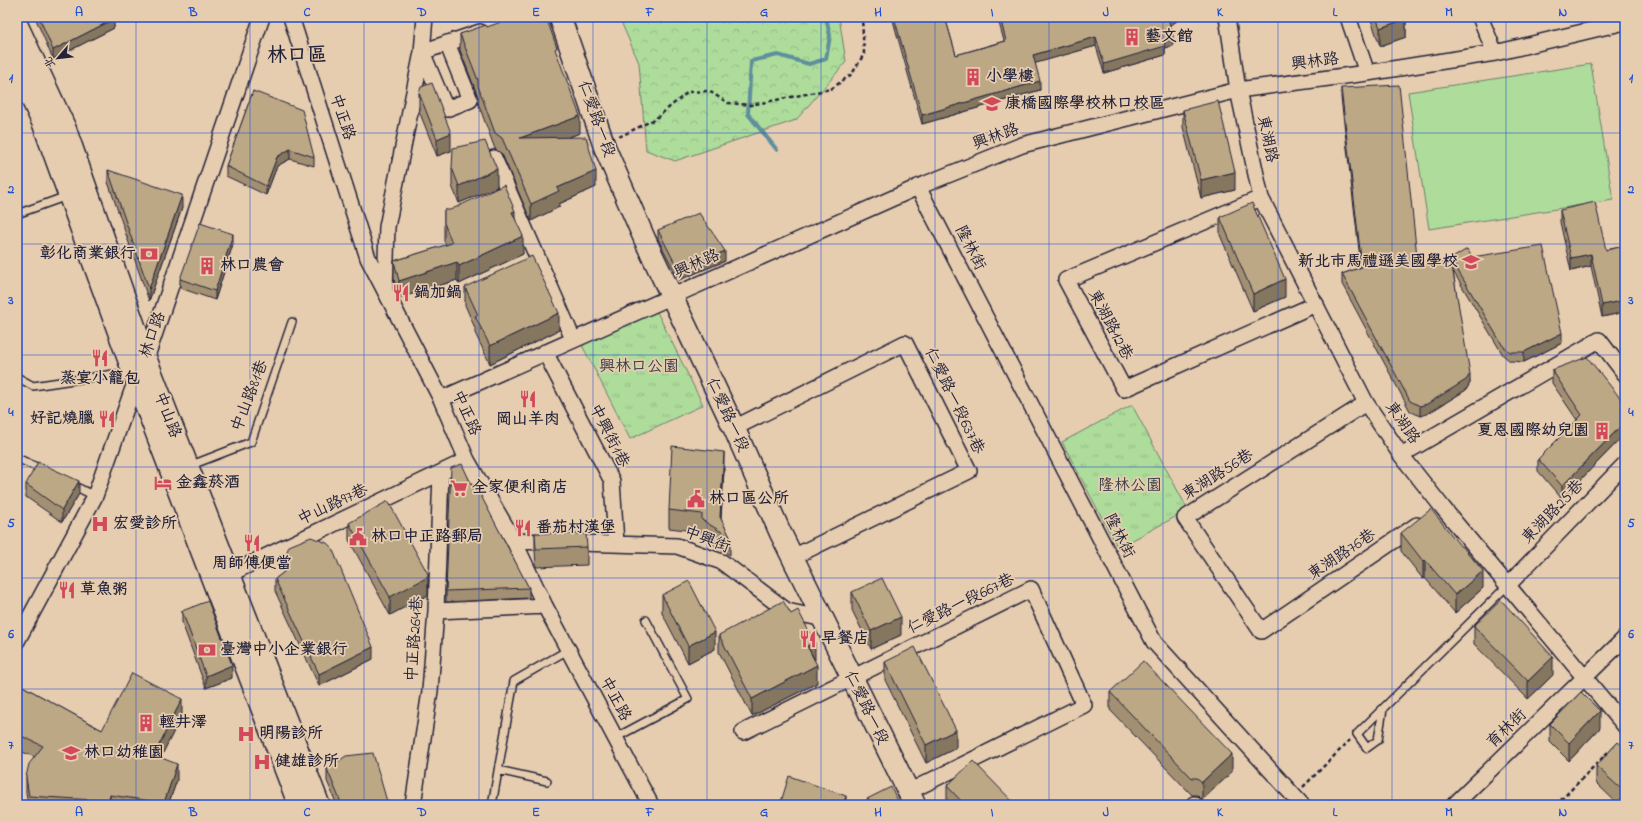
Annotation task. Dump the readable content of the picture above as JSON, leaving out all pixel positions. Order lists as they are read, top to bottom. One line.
{"streets":{"main road":["仁愛路一段","林口路","中山路"],"street":["興林路","中正路","東湖路","隆林街","東湖路12巷","仁愛路一段637巷","中興街1巷","東湖路56巷","中山路97巷","東湖路25巷","中興街","東湖路76巷","仁愛路一段667巷","中正路264巷","育林街"],"lane":["中山路81巷"]},"crossings":[["興林路","中正路"],["興林路","仁愛路一段"],["興林路","東湖路"],["興林路","隆林街"],["興林路","中興街1巷"],["中正路","中山路97巷"],["中正路","中興街"],["仁愛路一段","仁愛路一段637巷"],["仁愛路一段","中興街"],["仁愛路一段","仁愛路一段667巷"],["東湖路","東湖路12巷"],["東湖路","東湖路56巷"],["東湖路","東湖路25巷"],["東湖路","東湖路76巷"],["東湖路","育林街"],["林口路","中山路"],["中山路81巷","中山路"],["中山路","中山路97巷"],["中興街1巷","中興街"],["東湖路56巷","東湖路76巷"],["中山路97巷","中正路264巷"]],"districts":["林口區"],"parks":["興林口公園","隆林公園"],"places":{"building":["藝文館","小學樓","林口農會","夏恩國際幼兒園","輕井澤"],"school or university":["康橋國際學校林口校區","新北市馬禮遜美國學校","林口幼稚園"],"bank":["彰化商業銀行","臺灣中小企業銀行"],"restaurant":["鍋加鍋","蒸宴小籠包","岡山羊肉","好記燒臘","番茄村漢堡","周師傅便當","草魚粥","早餐店"],"hotel":["金鑫菸酒"],"supermarket":["全家便利商店"],"public building":["林口區公所","林口中正路郵局"],"hospital":["宏愛診所","明陽診所","健雄診所"]},"north":"bottom left","grid":{"columns":["A","B","C","D","E","F","G","H","I","J","K","L","M","N"],"rows":["1","2","3","4","5","6","7"]}}
